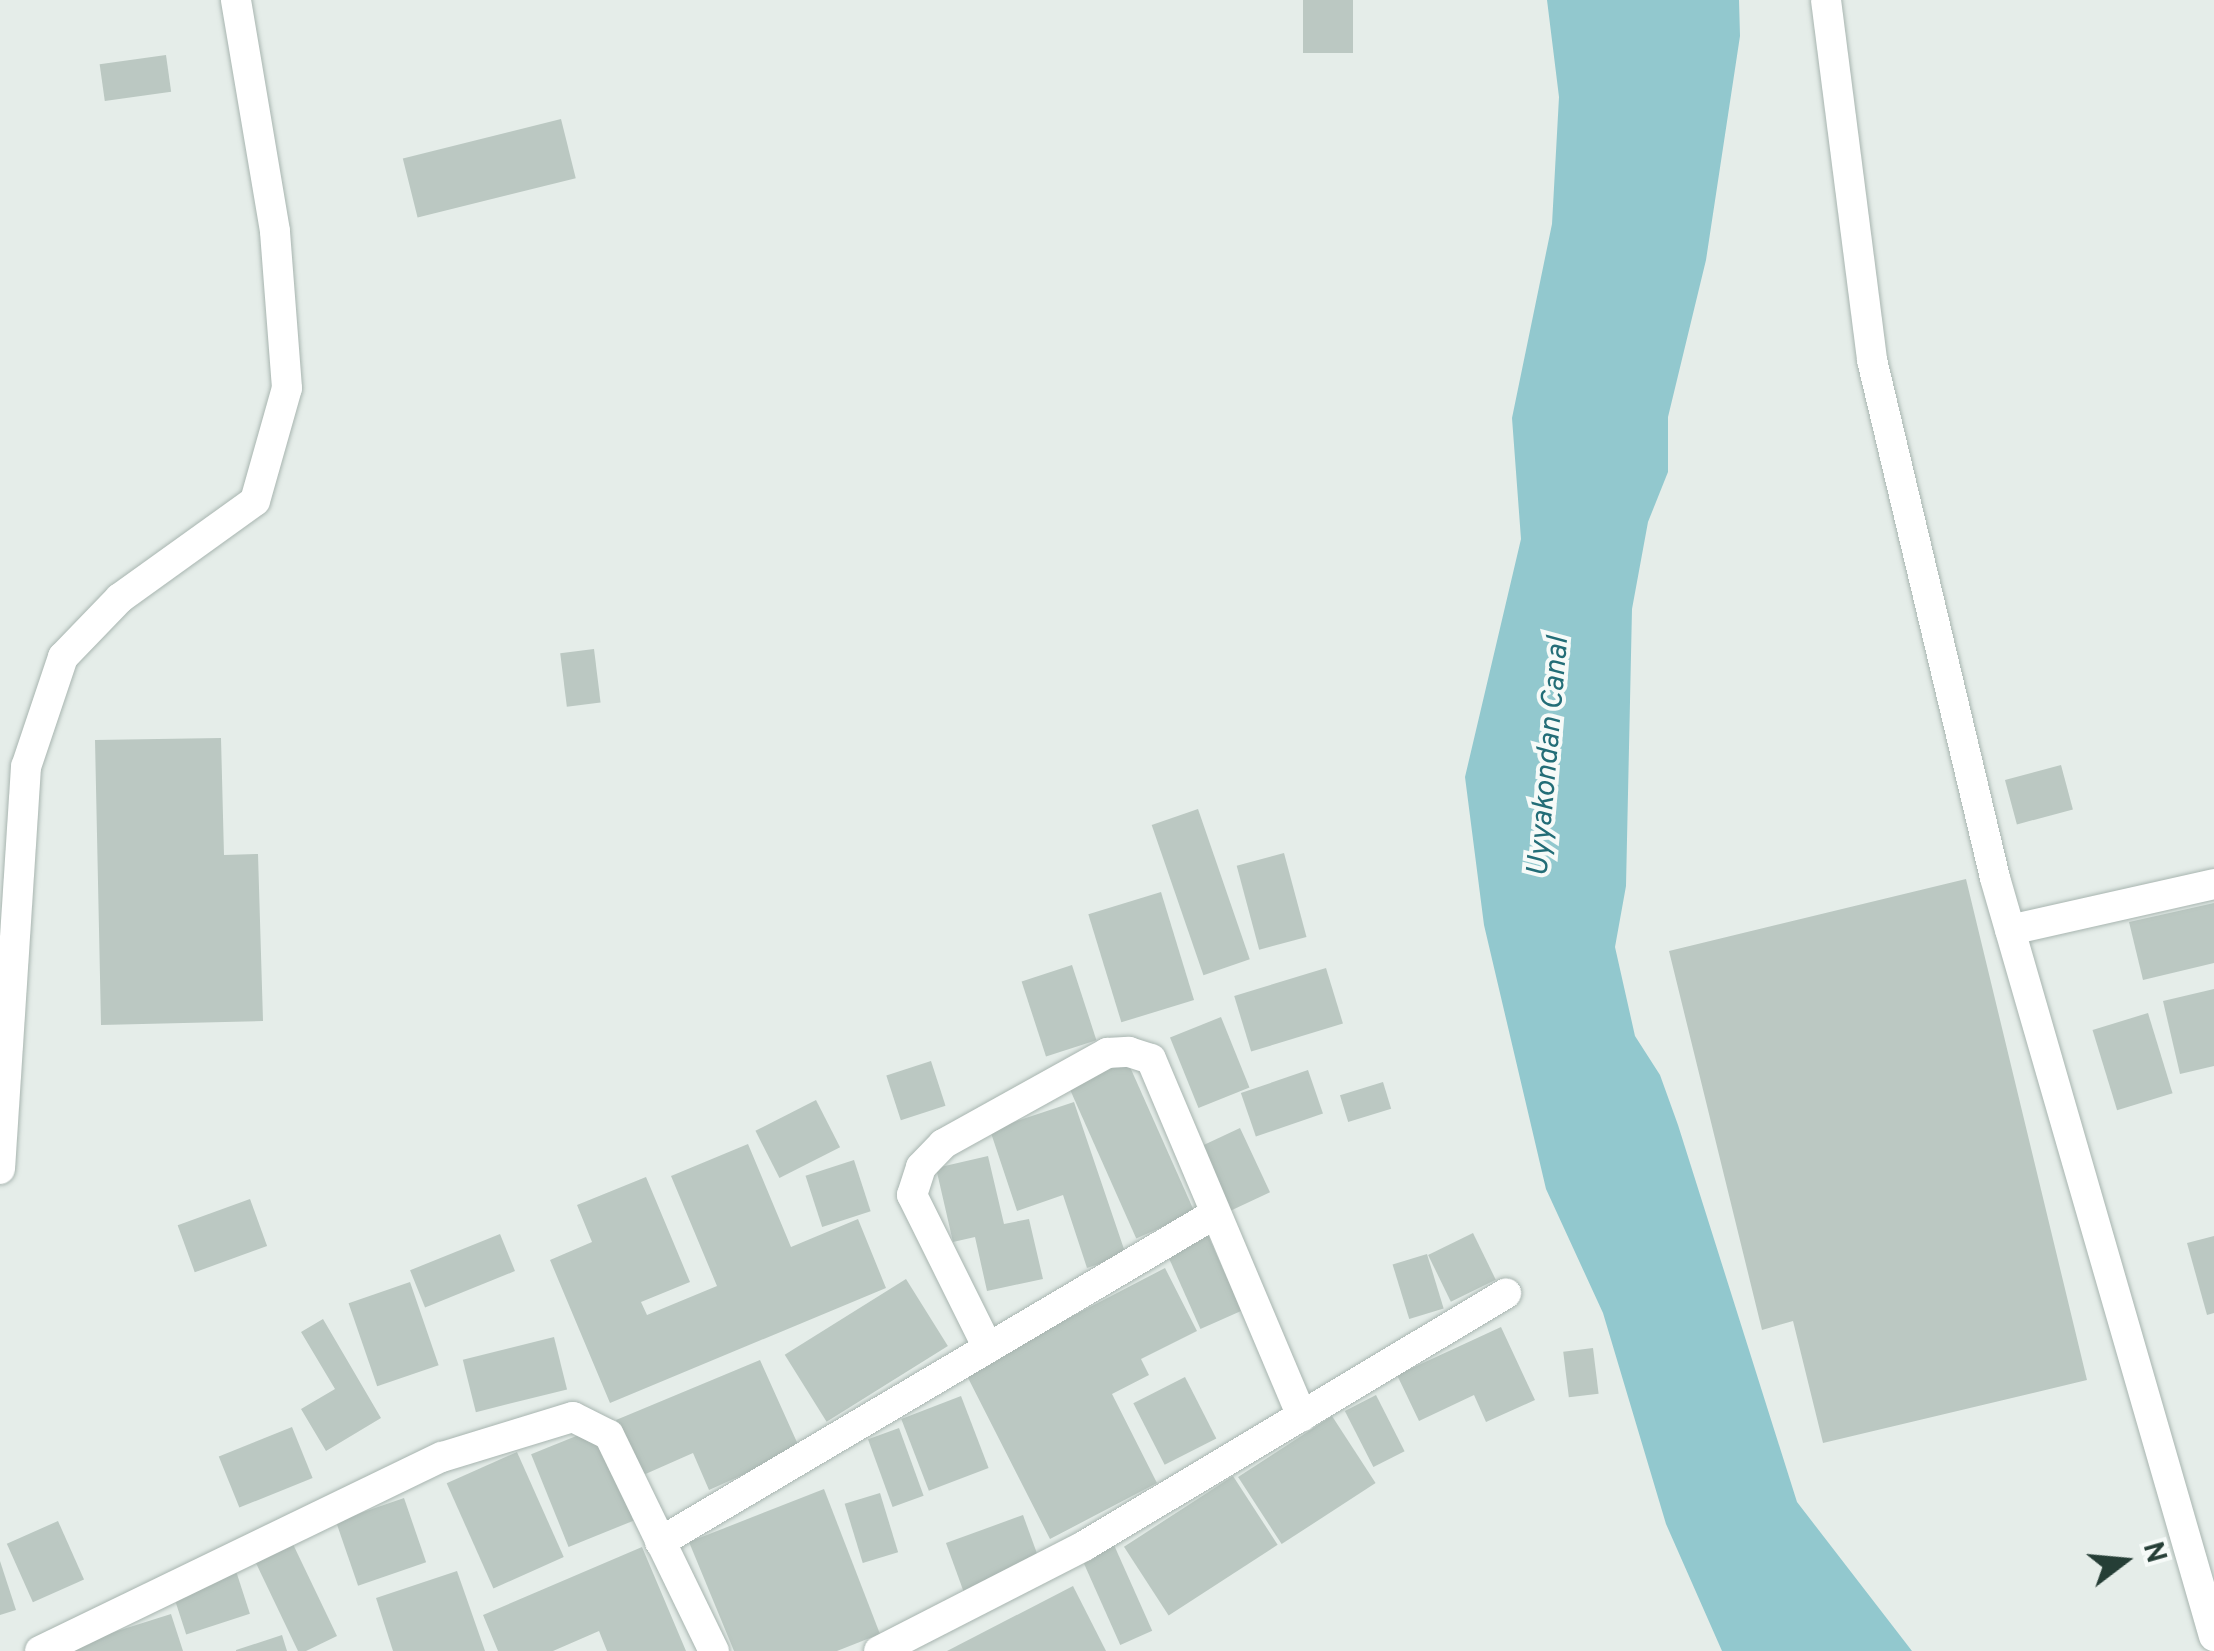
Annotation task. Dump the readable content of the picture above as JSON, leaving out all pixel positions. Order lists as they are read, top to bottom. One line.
{"water":["Uyyakondan Canal"],"north":"right"}
